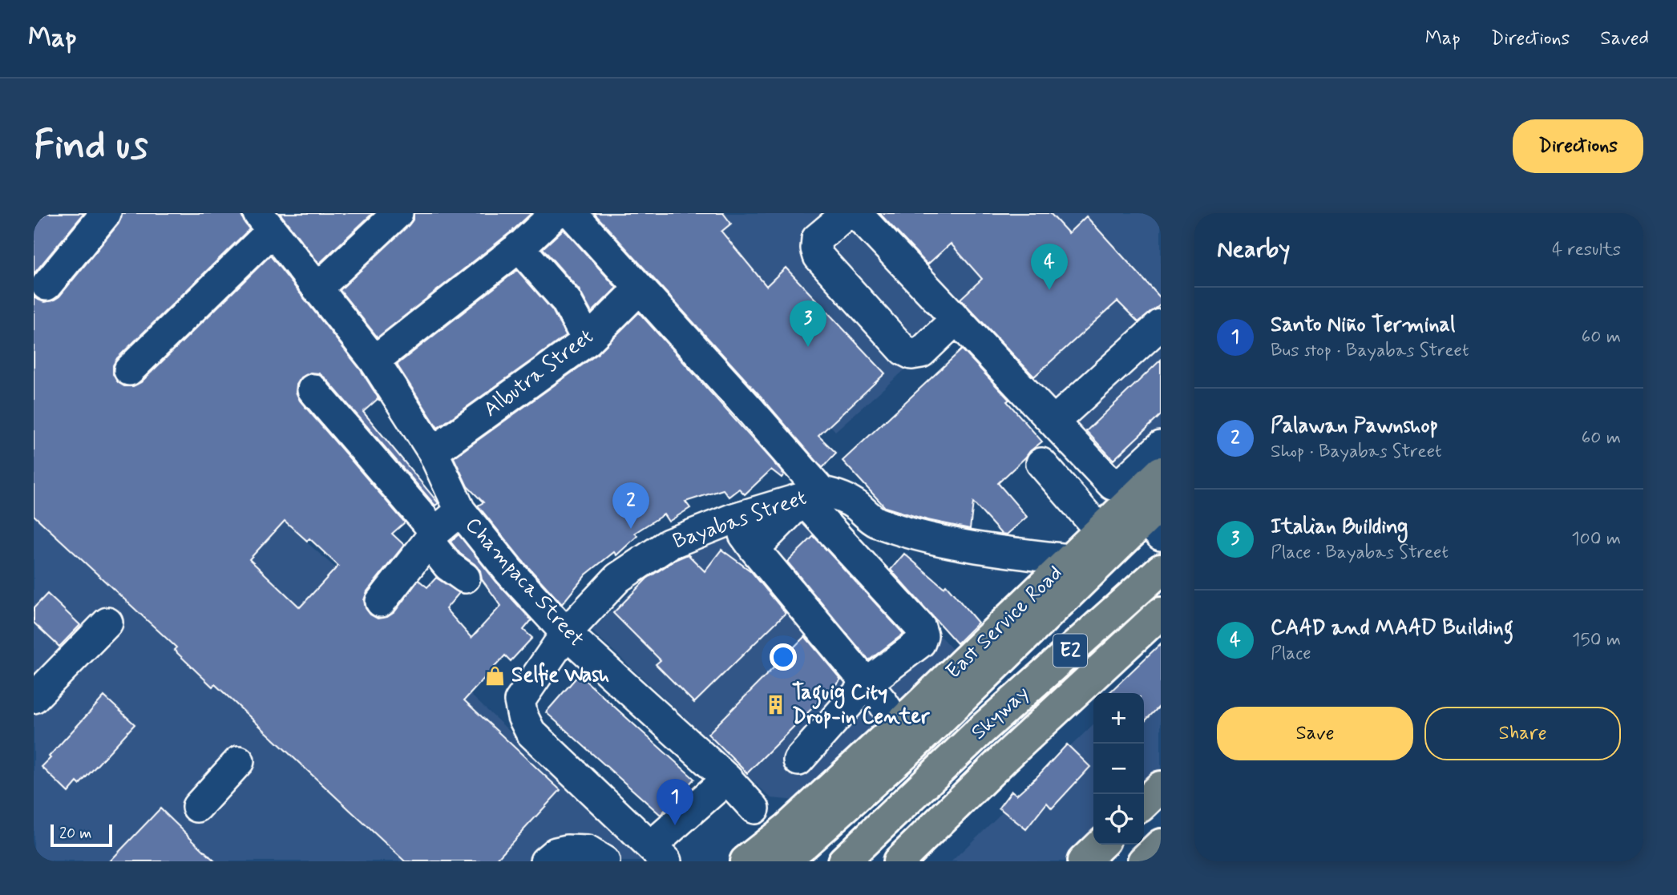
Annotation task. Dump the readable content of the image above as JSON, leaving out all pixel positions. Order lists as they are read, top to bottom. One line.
{"streets":{"main road":["East Service Road","E2","Skyway"],"street":["Albutra Street","Bayabas Street","Champaca Street"]},"crossings":[["Albutra Street","Champaca Street"],["Bayabas Street","Champaca Street"],["Bayabas Street","East Service Road"]],"places":{"shop":["Selfie Wash"],"building":["Taguig City Drop-in Center"]},"scale_bar":"20 m","page":{"header":"Map","nav":["Map","Directions","Saved"],"buttons":["Directions",["Save","Share"]],"title":"Find us","heading":["Nearby","4 results"],"pins":["4","3","2","1"],"list":[{"mark":"1","name":"Santo Niño Terminal","note":"Bus stop · Bayabas Street","value":"60 m"},{"mark":"2","name":"Palawan Pawnshop","note":"Shop · Bayabas Street","value":"60 m"},{"mark":"3","name":"Italian Building","note":"Place · Bayabas Street","value":"100 m"},{"mark":"4","name":"CAAD and MAAD Building","note":"Place","value":"150 m"}],"map_buttons":["+","−"],"scale":"20 m"}}
